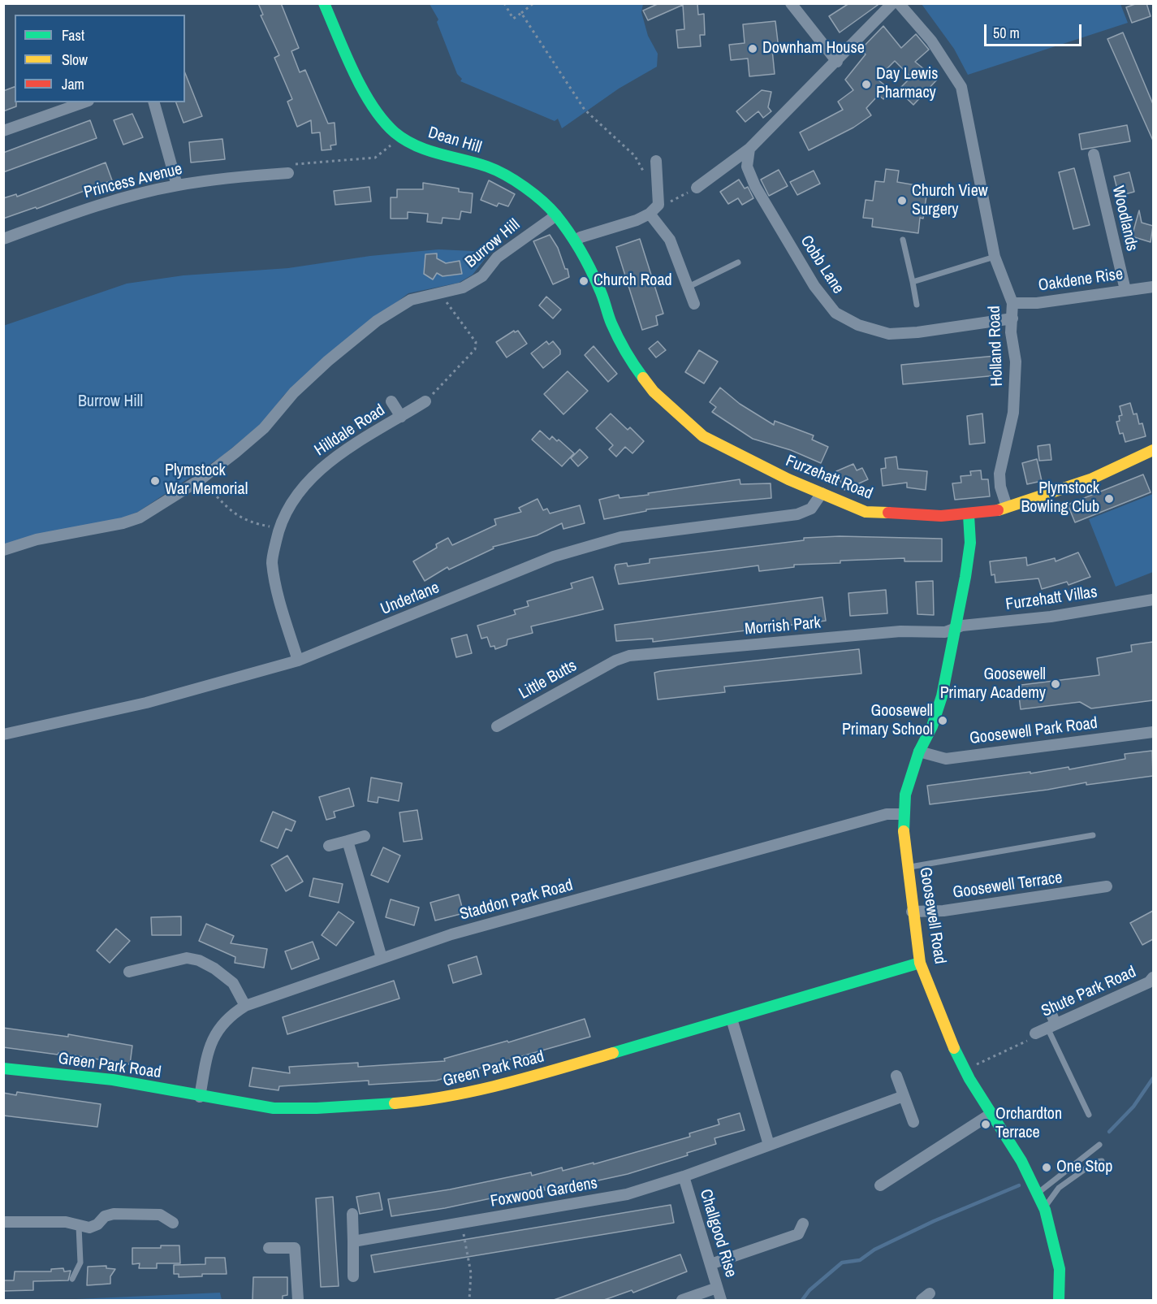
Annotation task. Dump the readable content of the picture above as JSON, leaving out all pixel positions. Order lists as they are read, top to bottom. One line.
{"streets":{"street":["Dean Hill","Princess Avenue","Woodlands","Burrow Hill","Cobb Lane","Oakdene Rise","Holland Road","Hilldale Road","Furzehatt Road","Underlane","Furzehatt Villas","Morrish Park","Little Butts","Goosewell Park Road","Goosewell Terrace","Staddon Park Road","Goosewell Road","Shute Park Road","Green Park Road","Foxwood Gardens","Challgood Rise"]},"crossings":[["Dean Hill","Burrow Hill"],["Dean Hill","Furzehatt Road"],["Woodlands","Oakdene Rise"],["Cobb Lane","Holland Road"],["Oakdene Rise","Holland Road"],["Holland Road","Furzehatt Road"],["Hilldale Road","Underlane"],["Furzehatt Road","Underlane"],["Furzehatt Road","Goosewell Road"],["Furzehatt Villas","Morrish Park"],["Furzehatt Villas","Goosewell Road"],["Morrish Park","Little Butts"],["Morrish Park","Goosewell Road"],["Goosewell Park Road","Goosewell Road"],["Goosewell Terrace","Goosewell Road"],["Staddon Park Road","Goosewell Road"],["Staddon Park Road","Green Park Road"],["Goosewell Road","Green Park Road"],["Foxwood Gardens","Challgood Rise"]],"parks":["Burrow Hill"],"places":["Downham House","Day Lewis Pharmacy","Church View Surgery","Church Road","Plymstock War Memorial","Plymstock Bowling Club","Goosewell Primary Academy","Goosewell Primary School","Orchardton Terrace","One Stop"],"legend":["Fast","Slow","Jam"],"scale_bar":"50 m"}
